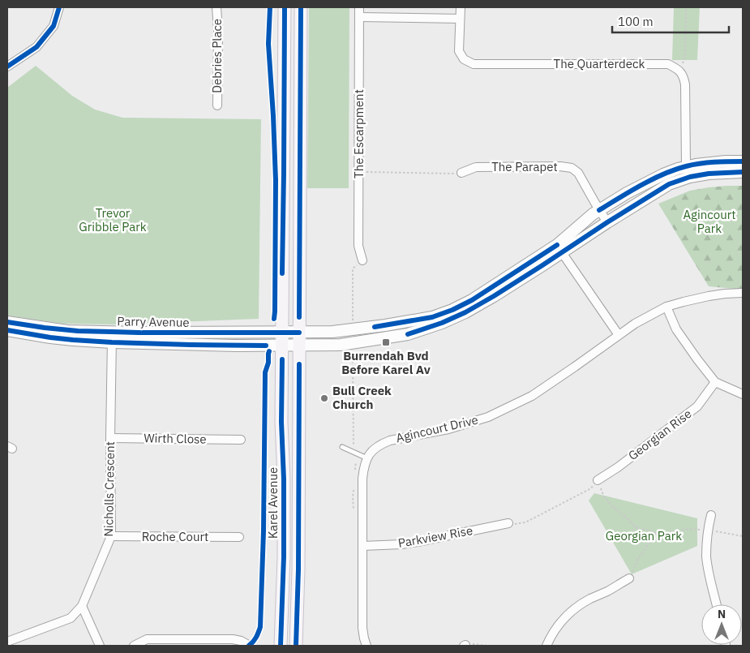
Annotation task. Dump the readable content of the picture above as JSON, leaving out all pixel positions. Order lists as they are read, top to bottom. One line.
{"streets":{"main road":["Parry Avenue","Karel Avenue"],"street":["Debries Place","The Quarterdeck","The Escarpment","The Parapet","Agincourt Drive","Georgian Rise","Wirth Close","Nicholls Crescent","Roche Court","Parkview Rise"]},"crossings":[["Parry Avenue","Nicholls Crescent"],["Parry Avenue","Karel Avenue"],["Wirth Close","Nicholls Crescent"],["Nicholls Crescent","Roche Court"]],"parks":["Trevor Gribble Park","Agincourt Park","Georgian Park"],"places":{"transit":["Burrendah Bvd Before Karel Av"],"other":["Bull Creek Church"]},"scale_bar":"100 m","north":"top"}
